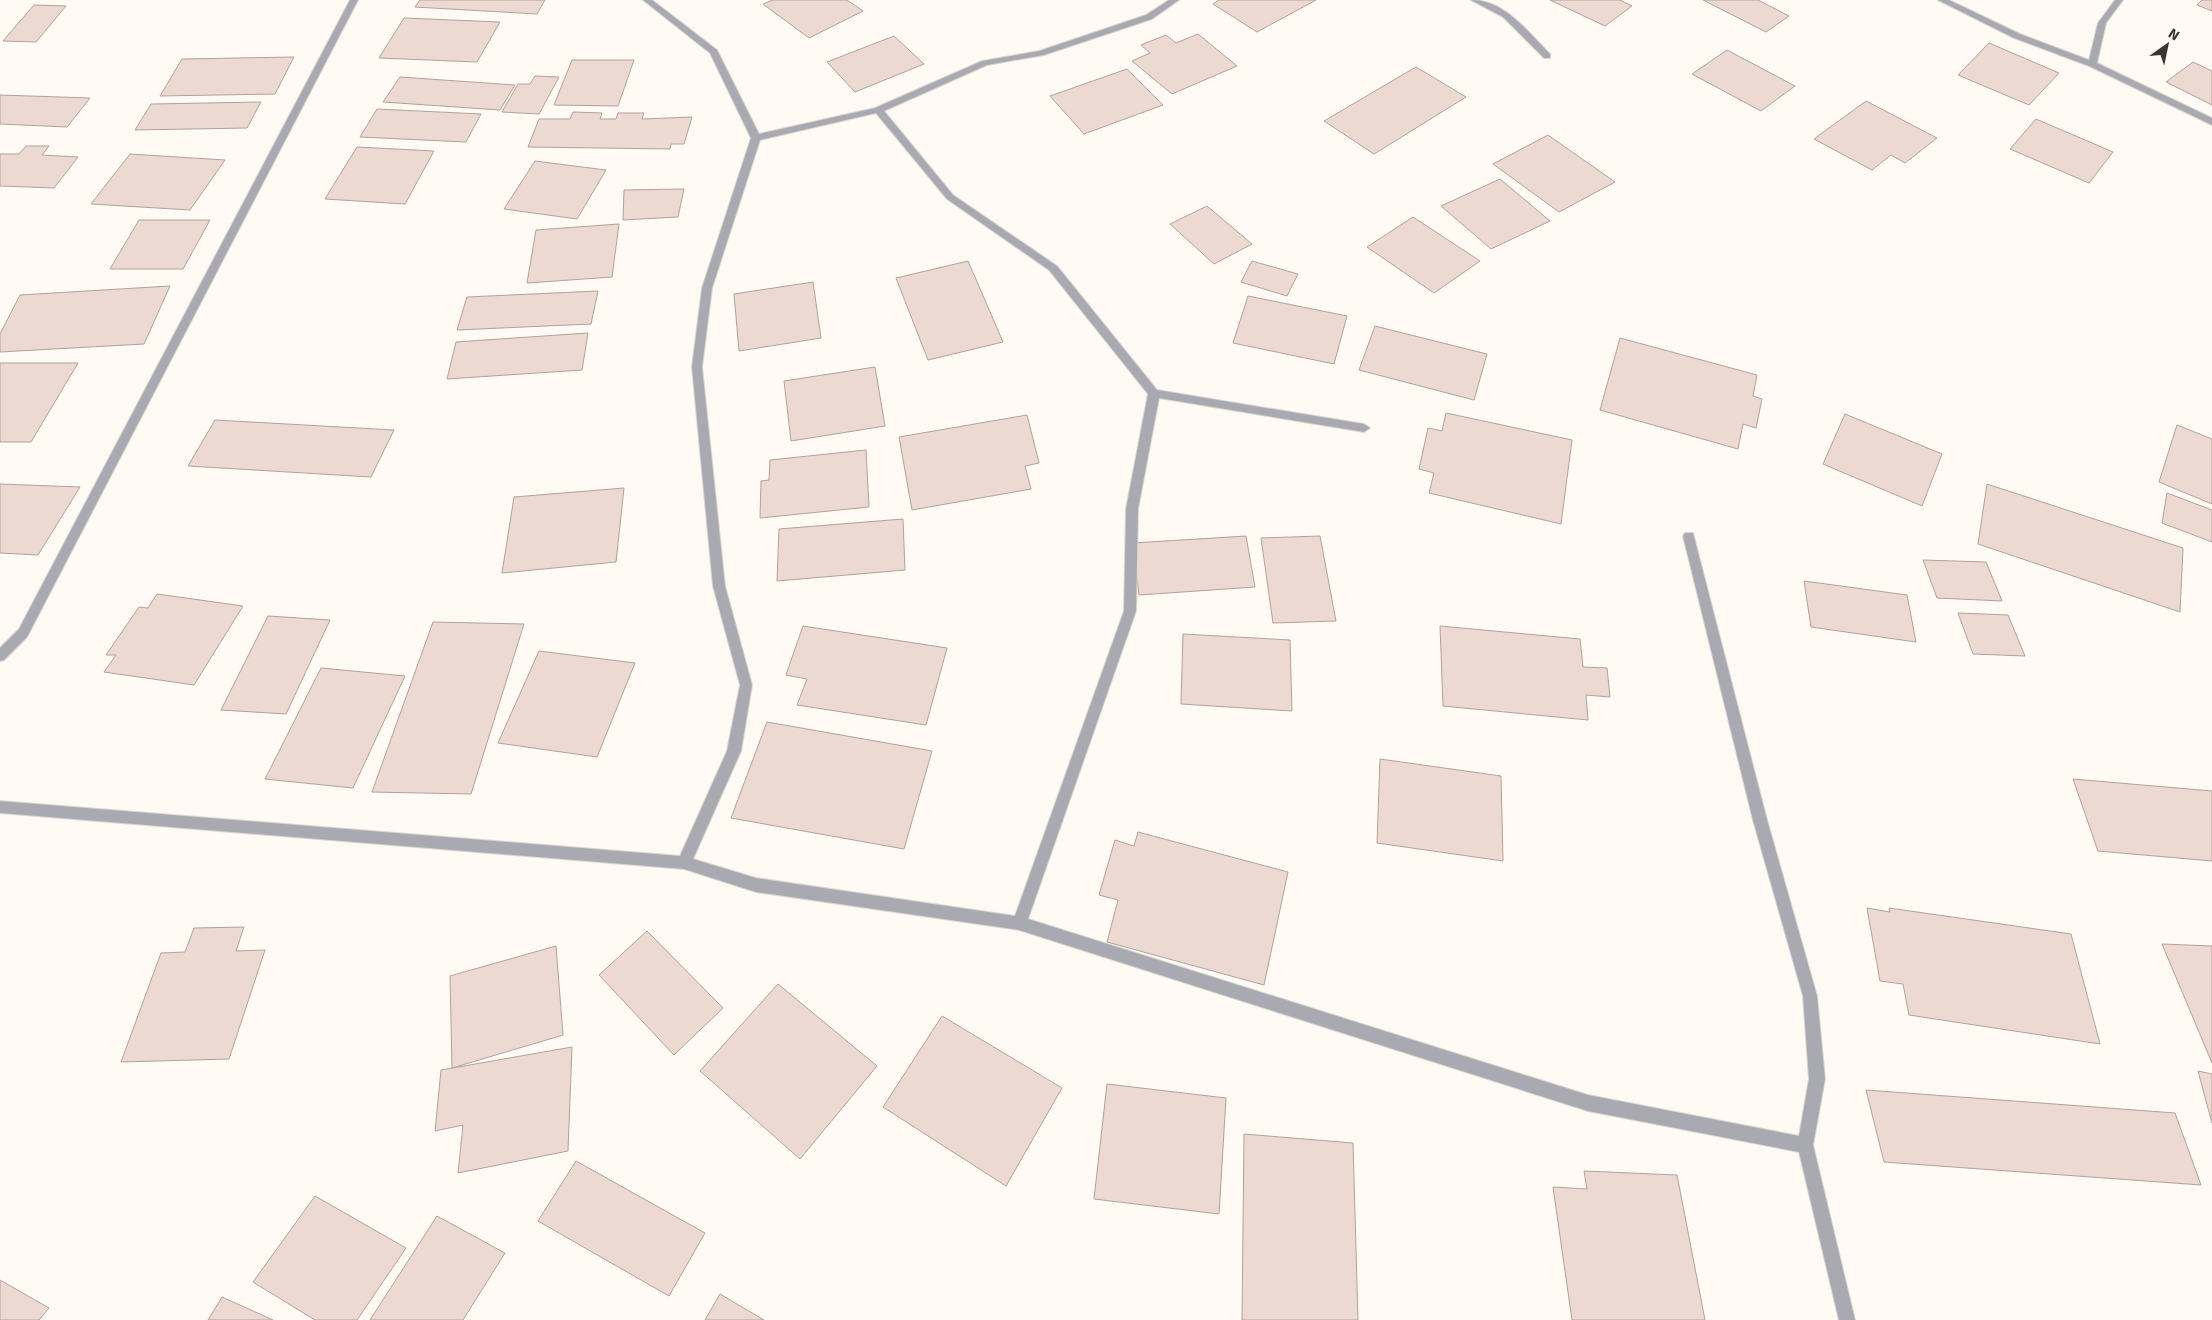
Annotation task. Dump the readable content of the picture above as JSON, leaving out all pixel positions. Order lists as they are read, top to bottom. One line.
{"north":"top right"}
